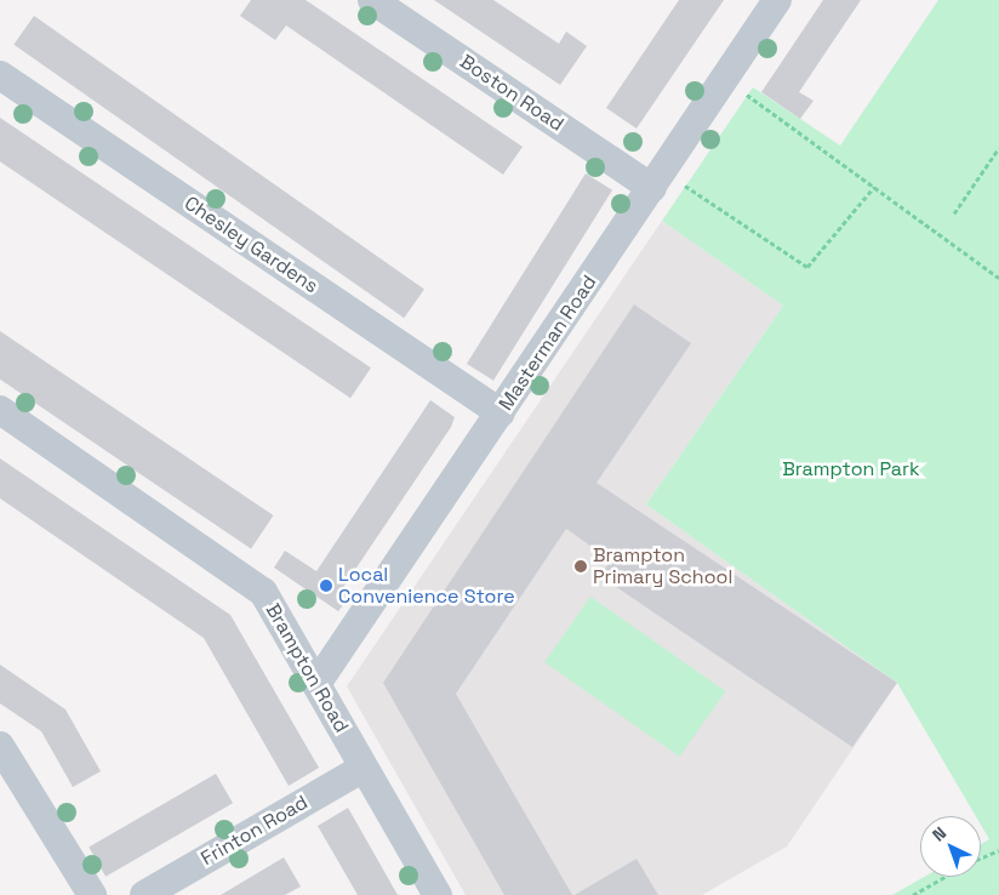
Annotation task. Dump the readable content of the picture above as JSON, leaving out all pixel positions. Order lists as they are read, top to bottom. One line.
{"streets":{"street":["Boston Road","Chesley Gardens","Masterman Road","Brampton Road","Frinton Road"]},"crossings":[["Boston Road","Masterman Road"],["Chesley Gardens","Masterman Road"],["Masterman Road","Brampton Road"],["Brampton Road","Frinton Road"]],"parks":["Brampton Park"],"places":["Brampton Primary School","Local Convenience Store"],"north":"top left"}
